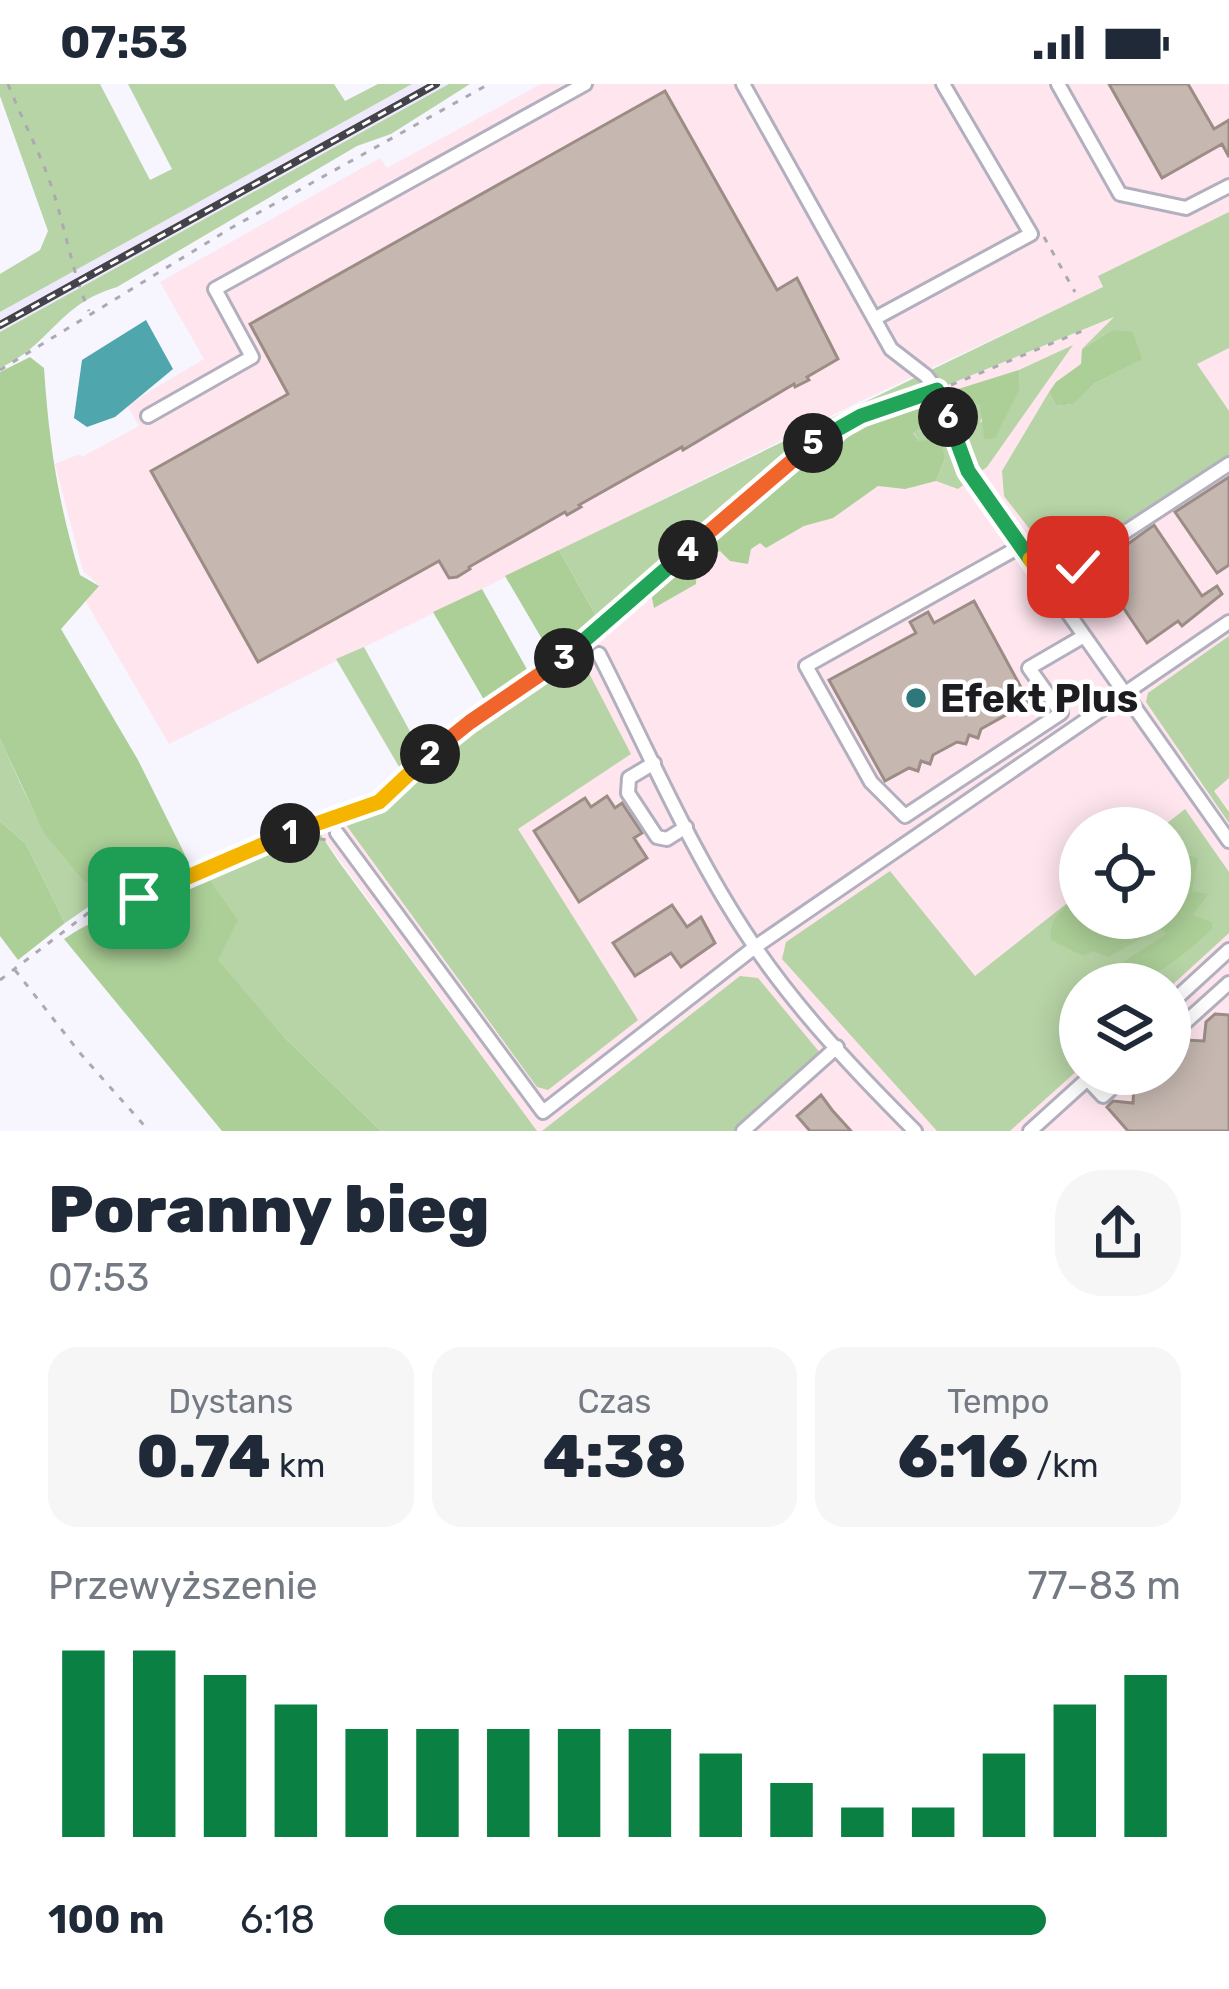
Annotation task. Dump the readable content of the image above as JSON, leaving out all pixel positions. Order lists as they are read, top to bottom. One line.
{"places":["Efekt Plus"],"page":{"status":"07:53","pins":["6","5","4","3","2","1"],"heading":["Poranny bieg","07:53"],"stats":[["Dystans","0.74 km"],["Czas","4:38"],["Tempo","6:16 /km"]],"chart":["Przewyższenie","77–83 m"],"list":[{"name":"100 m","note":"6:18"}]}}
